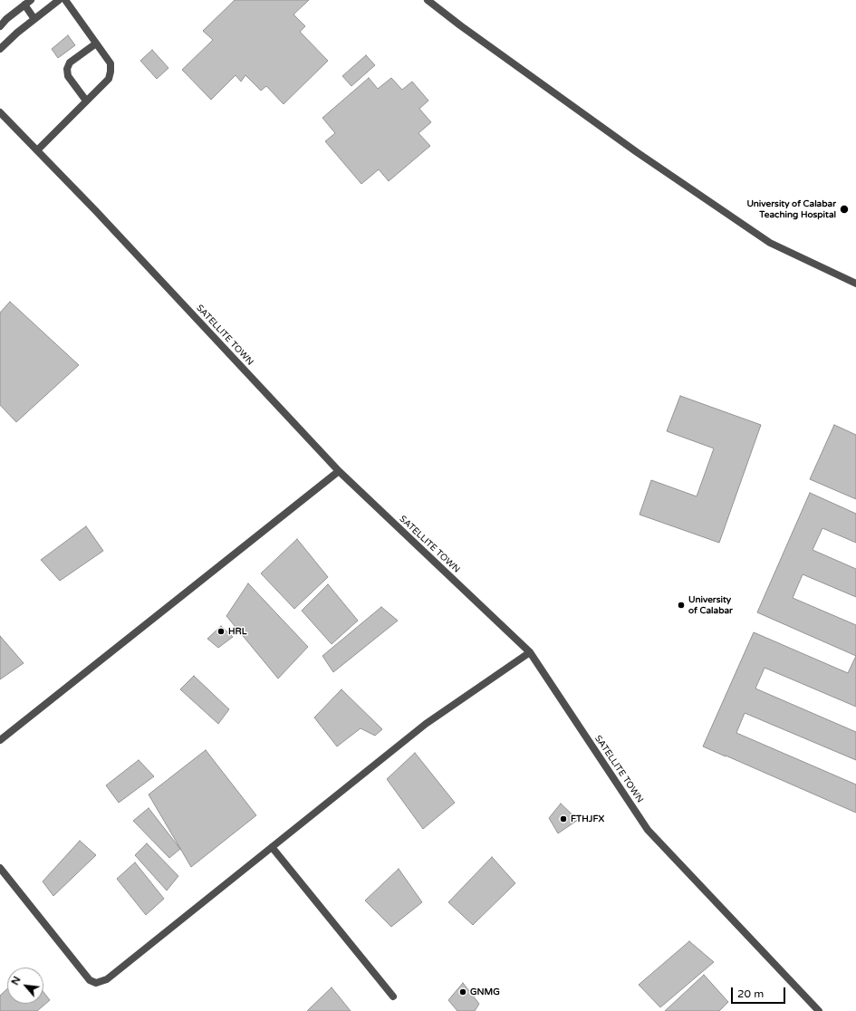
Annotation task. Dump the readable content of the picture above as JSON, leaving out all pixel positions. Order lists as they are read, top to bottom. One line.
{"streets":{"street":["SATELLITE TOWN"]},"places":["University of Calabar Teaching Hospital","University of Calabar","HRL","FTHJFX","GNMG"],"scale_bar":"20 m","north":"top left"}
